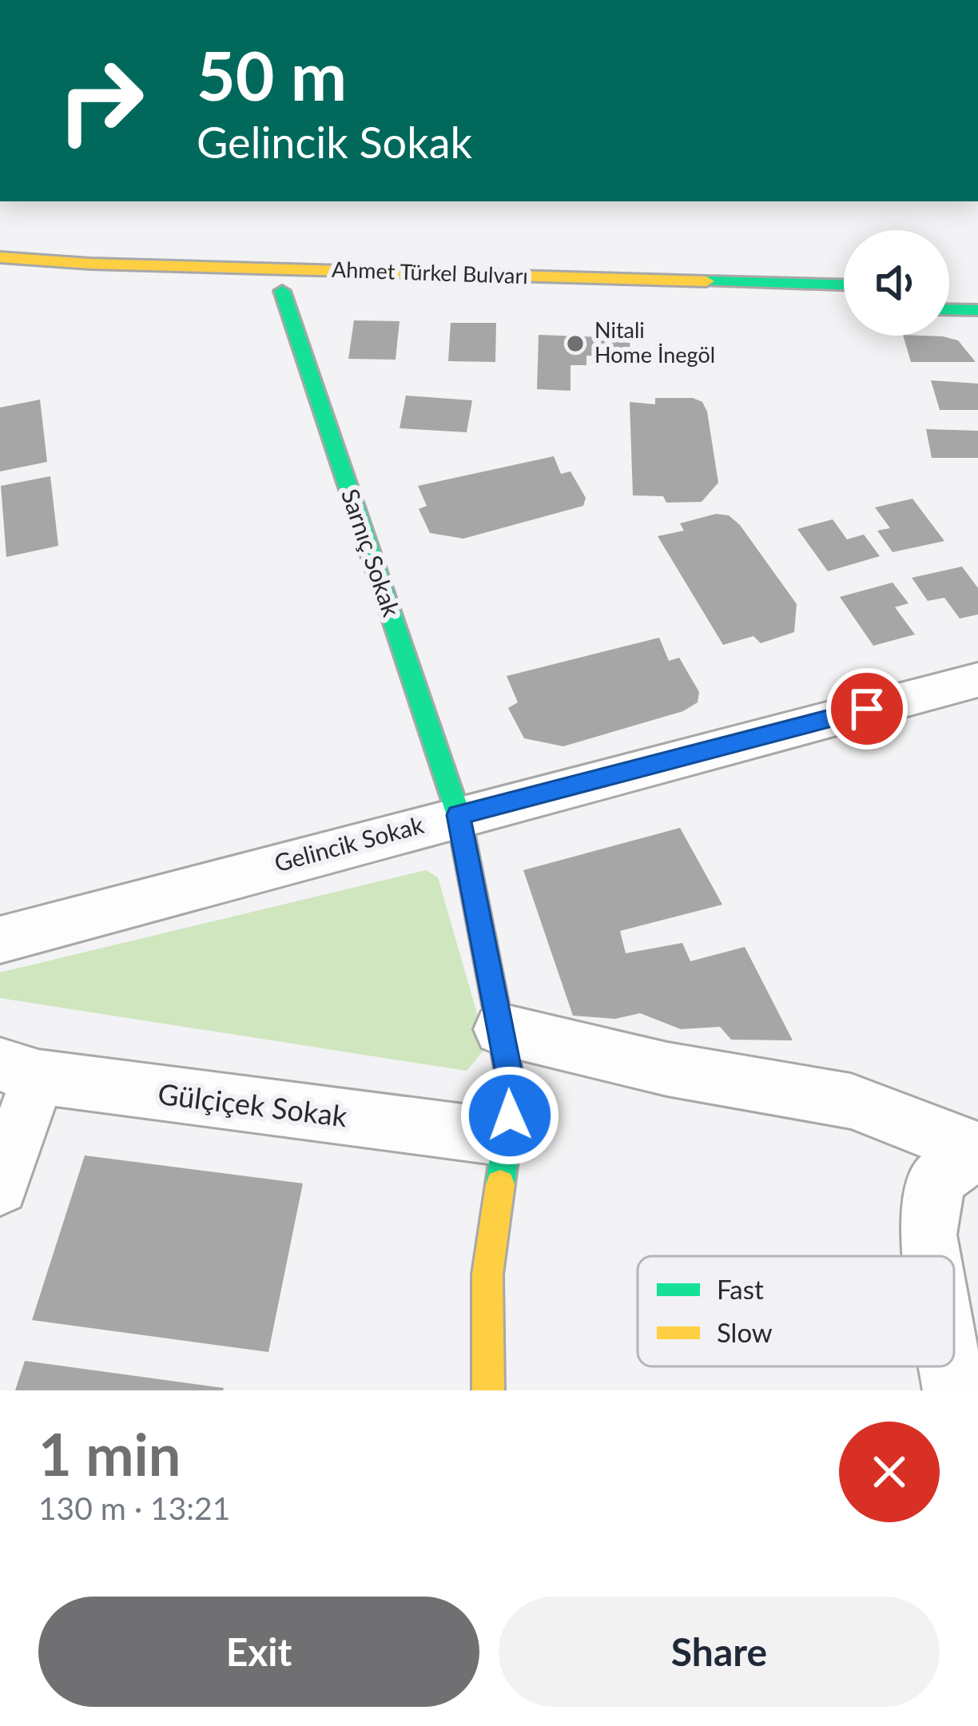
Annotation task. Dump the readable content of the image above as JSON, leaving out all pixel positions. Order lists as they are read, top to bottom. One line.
{"streets":{"main road":["Ahmet Türkel Bulvarı","Sarnıç Sokak"],"street":["Gelincik Sokak","Gülçiçek Sokak"]},"crossings":[["Ahmet Türkel Bulvarı","Sarnıç Sokak"],["Sarnıç Sokak","Gelincik Sokak"],["Sarnıç Sokak","Gülçiçek Sokak"]],"places":["Nitali Home İnegöl"],"legend":["Fast","Slow"],"page":{"turn":["50 m","Gelincik Sokak"],"heading":["1 min","130 m · 13:21"],"buttons":["Exit","Share"]}}
